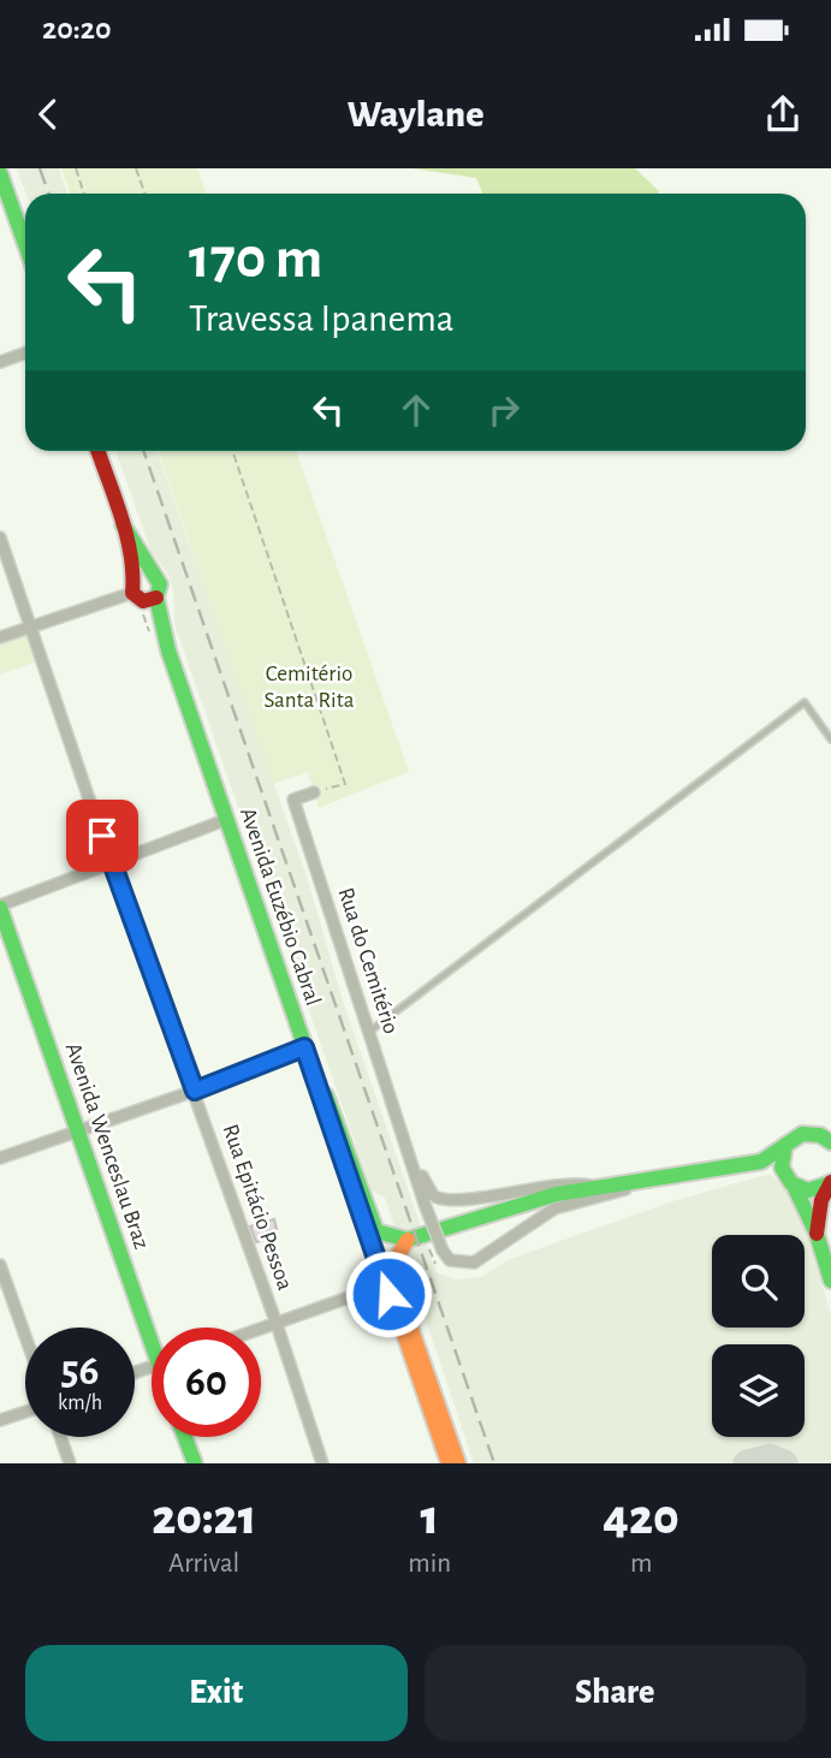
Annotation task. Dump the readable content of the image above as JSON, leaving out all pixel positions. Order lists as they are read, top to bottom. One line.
{"streets":{"street":["Avenida Euzébio Cabral","Rua do Cemitério","Avenida Wenceslau Braz","Rua Epitácio Pessoa"]},"parks":["Cemitério Santa Rita"],"page":{"status":"20:20","header":"Waylane","turn":["170 m","Travessa Ipanema"],"speed":"56 km/h","limit":"60","eta":["20:21","Arrival","1","min","420","m"],"buttons":["Exit","Share"]}}
